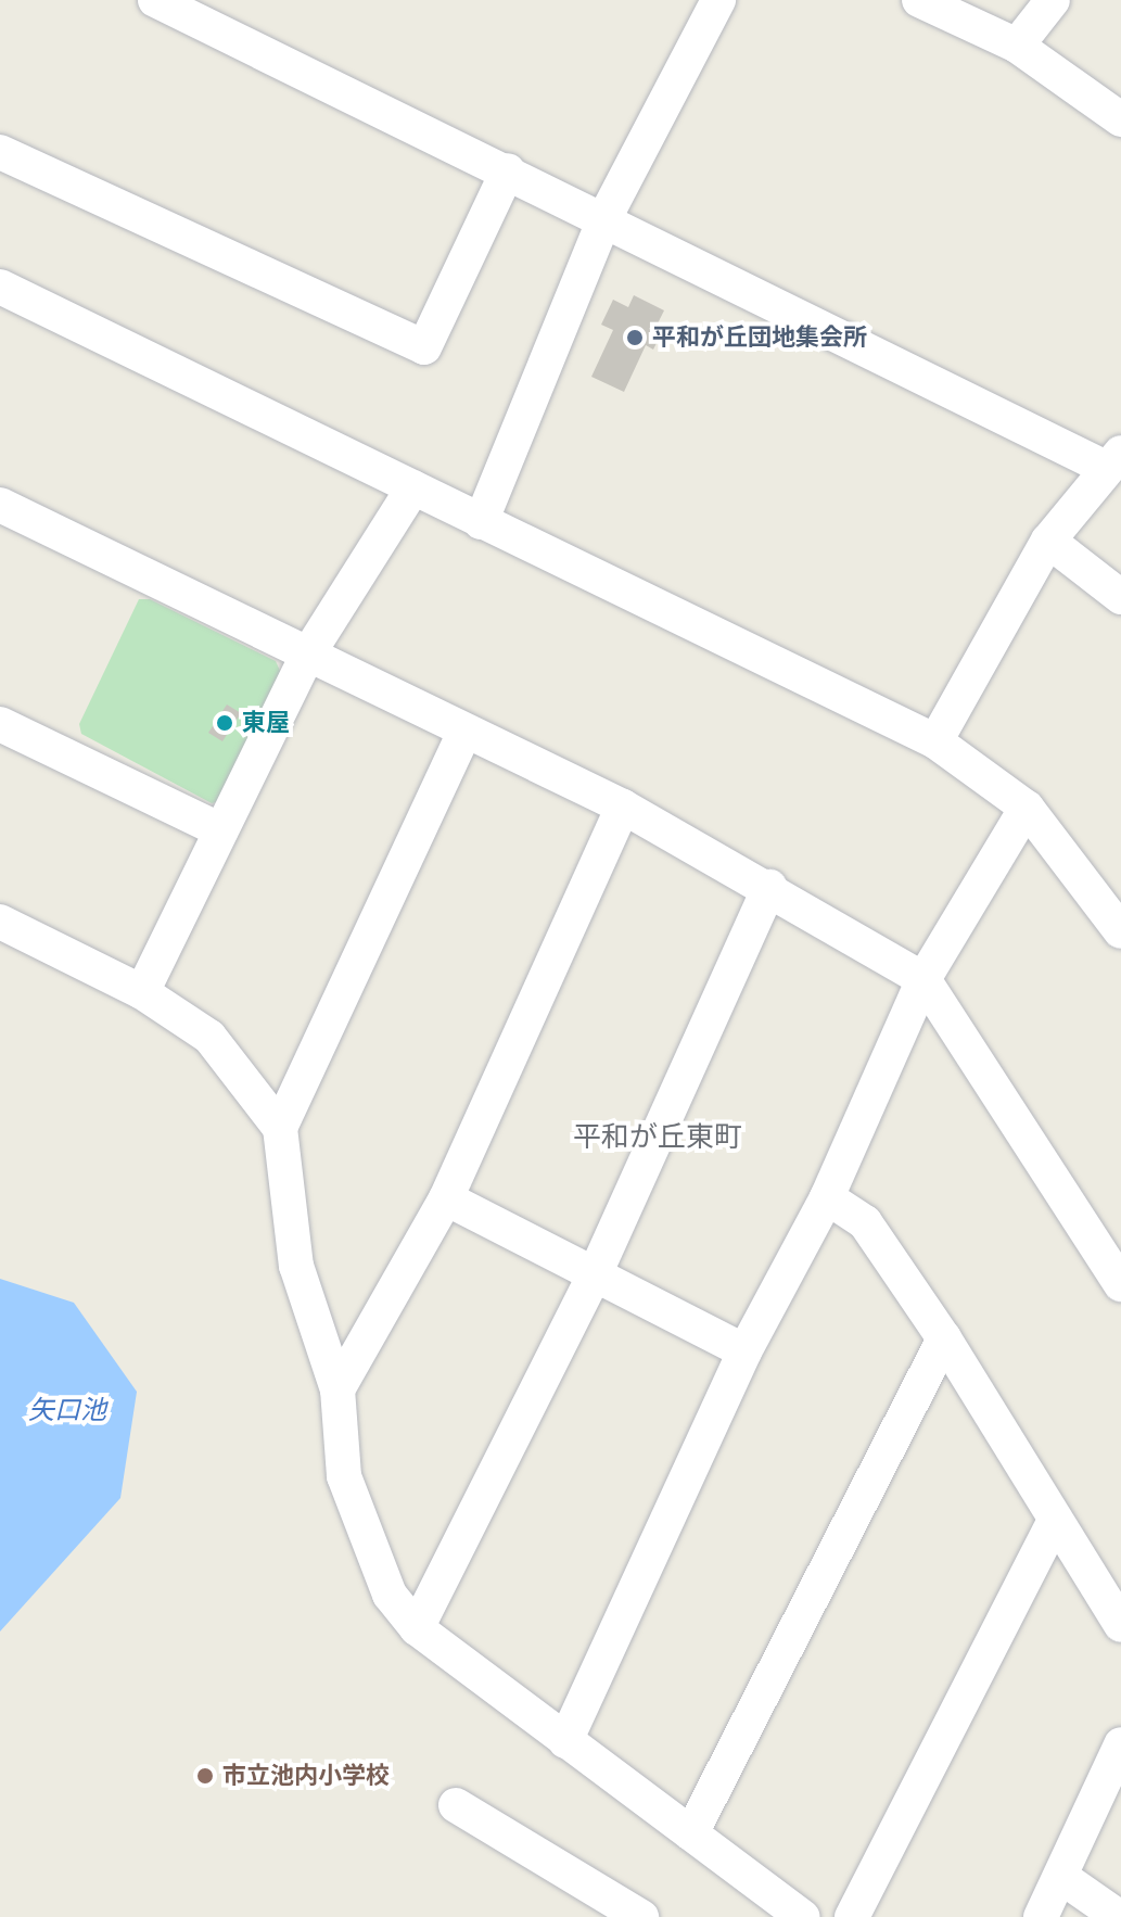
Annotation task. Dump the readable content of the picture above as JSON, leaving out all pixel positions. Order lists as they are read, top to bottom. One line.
{"districts":["平和が丘東町"],"water":["矢口池"],"places":["平和が丘団地集会所","東屋","市立池内小学校"]}
